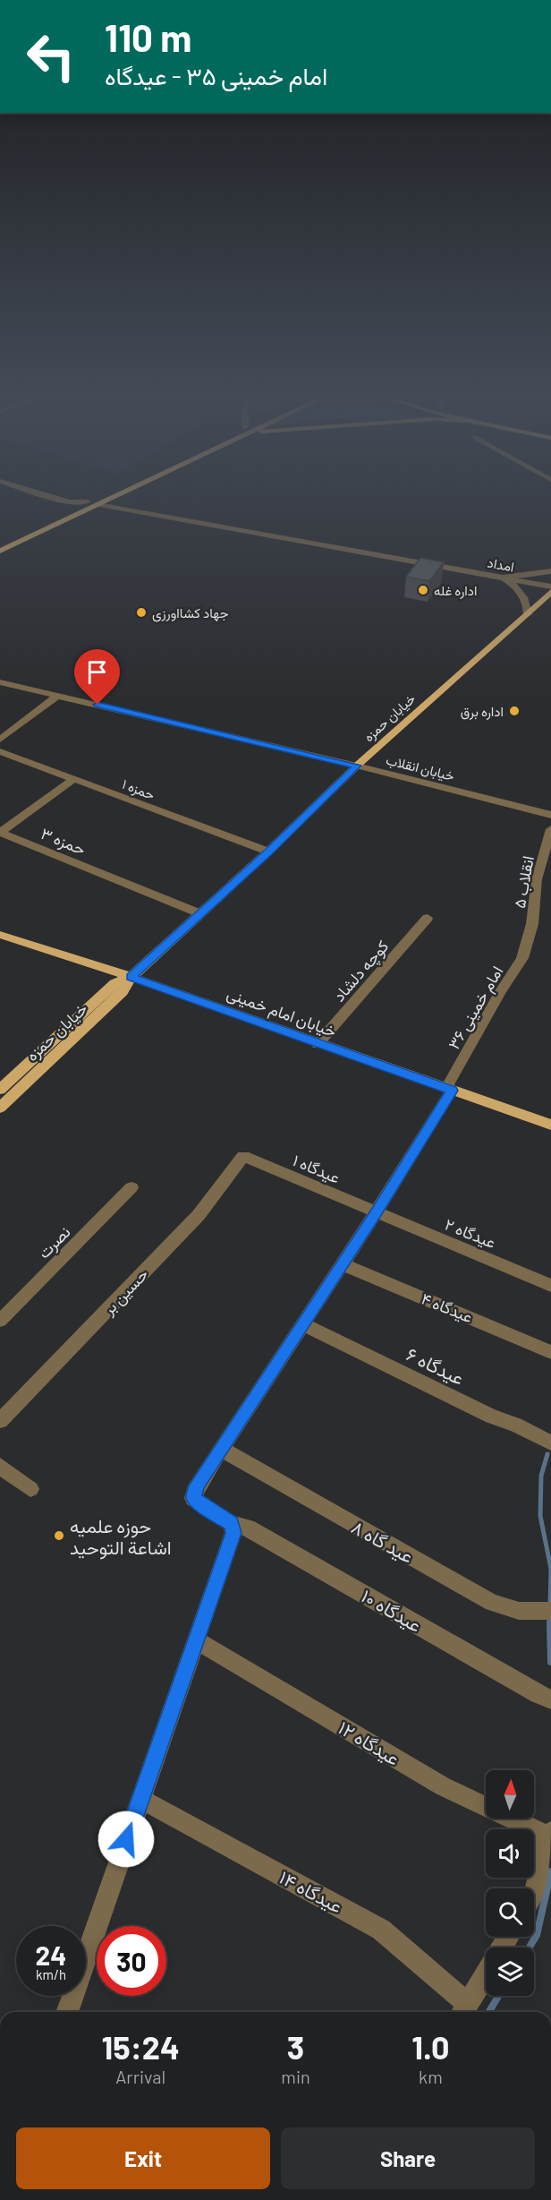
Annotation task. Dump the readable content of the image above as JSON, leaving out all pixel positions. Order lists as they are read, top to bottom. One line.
{"streets":{"main road":["خیابان حمزه","خیابان امام خمینی"],"street":["امداد","خیابان انقلاب","حمزه ۱","حمزه ۳","انقلاب ۵","کوچه دلشاد","امام خمینی ۳۶","عیدگاه ۱","عیدگاه ۲","نصرت","حسین بر","عیدگاه ۴","عیدگاه ۶","عید گاه ۸","عیدگاه ۱۰","عیدگاه ۱۲","عیدگاه ۱۴"]},"crossings":[["خیابان حمزه","خیابان انقلاب"],["خیابان حمزه","حمزه ۱"],["خیابان حمزه","حمزه ۳"],["خیابان حمزه","خیابان امام خمینی"],["حمزه ۱","حمزه ۳"],["انقلاب ۵","امام خمینی ۳۶"],["کوچه دلشاد","خیابان امام خمینی"],["امام خمینی ۳۶","خیابان امام خمینی"],["امام خمینی ۳۶","عیدگاه ۱"],["امام خمینی ۳۶","عیدگاه ۲"],["امام خمینی ۳۶","عیدگاه ۴"],["امام خمینی ۳۶","عیدگاه ۶"],["امام خمینی ۳۶","عید گاه ۸"],["امام خمینی ۳۶","عیدگاه ۱۰"],["عیدگاه ۱","عیدگاه ۲"],["عیدگاه ۱","حسین بر"],["عید گاه ۸","عیدگاه ۱۰"]],"places":["اداره غله","جهاد کشااورزی","اداره برق","حوزه علمیه اشاعة التوحید"],"north":"top","page":{"turn":["110 m","امام خمینی ۳۵ - عیدگاه"],"speed":"24 km/h","limit":"30","eta":["15:24","Arrival","3","min","1.0","km"],"buttons":["Exit","Share"]}}
